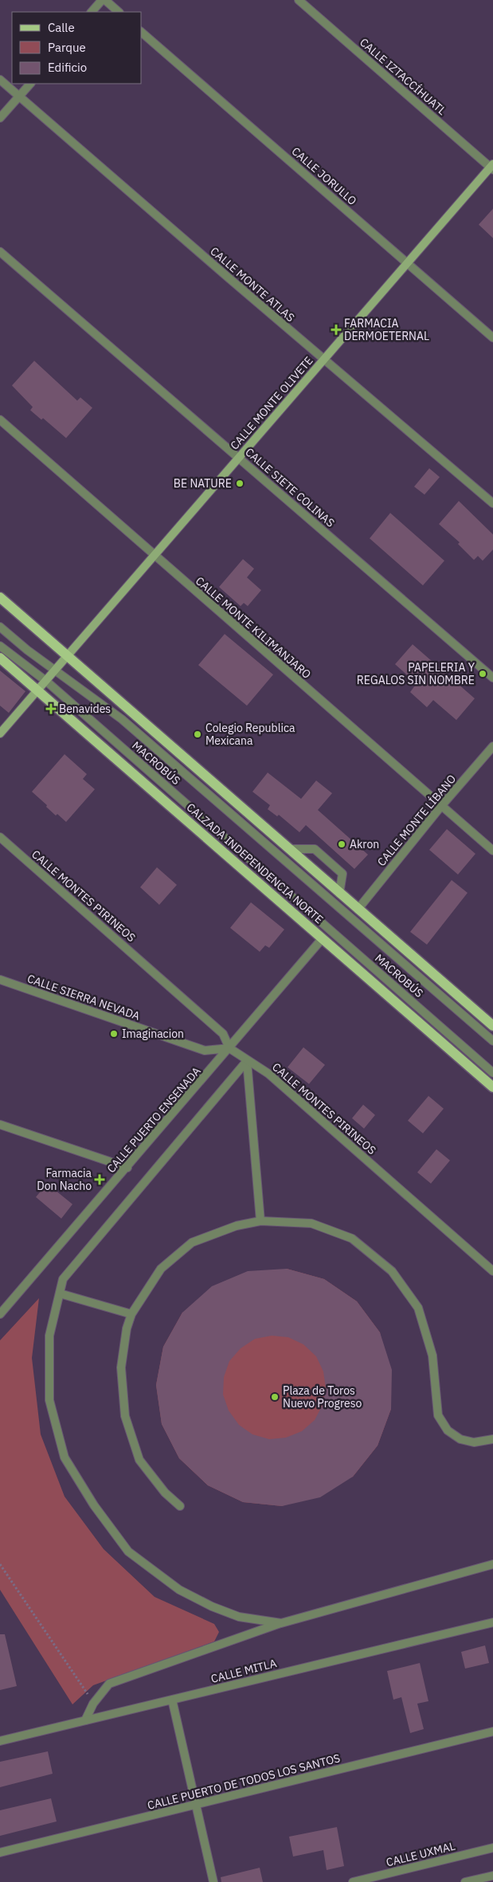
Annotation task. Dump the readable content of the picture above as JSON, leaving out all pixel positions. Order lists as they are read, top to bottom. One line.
{"streets":{"main road":["CALZADA INDEPENDENCIA NORTE"],"street":["CALLE IZTACCÍHUATL","CALLE JORULLO","CALLE MONTE ATLAS","CALLE MONTE OLIVETE","CALLE SIETE COLINAS","CALLE MONTE KILIMANJARO","MACROBÚS","CALLE MONTE LÍBANO","CALLE MONTES PIRINEOS","CALLE SIERRA NEVADA","CALLE PUERTO ENSENADA","CALLE MITLA","CALLE PUERTO DE TODOS LOS SANTOS","CALLE UXMAL"]},"crossings":[["CALLE IZTACCÍHUATL","CALLE MONTE OLIVETE"],["CALLE JORULLO","CALLE MONTE OLIVETE"],["CALLE MONTE ATLAS","CALLE MONTE OLIVETE"],["CALLE MONTE OLIVETE","CALLE SIETE COLINAS"],["CALLE MONTE OLIVETE","CALLE MONTE KILIMANJARO"],["CALLE MONTE OLIVETE","MACROBÚS"],["CALLE MONTE OLIVETE","CALZADA INDEPENDENCIA NORTE"],["CALLE MONTE KILIMANJARO","CALLE MONTE LÍBANO"],["CALZADA INDEPENDENCIA NORTE","CALLE PUERTO ENSENADA"],["CALLE MONTES PIRINEOS","CALLE SIERRA NEVADA"],["CALLE MONTES PIRINEOS","CALLE PUERTO ENSENADA"],["CALLE SIERRA NEVADA","CALLE PUERTO ENSENADA"]],"places":{"health":["FARMACIA DERMOETERNAL","Benavides","Farmacia Don Nacho"],"other":["BE NATURE","PAPELERIA Y REGALOS SIN NOMBRE","Colegio Republica Mexicana","Akron","Imaginacion","Plaza de Toros Nuevo Progreso"]},"legend":["Calle","Parque","Edificio"]}
